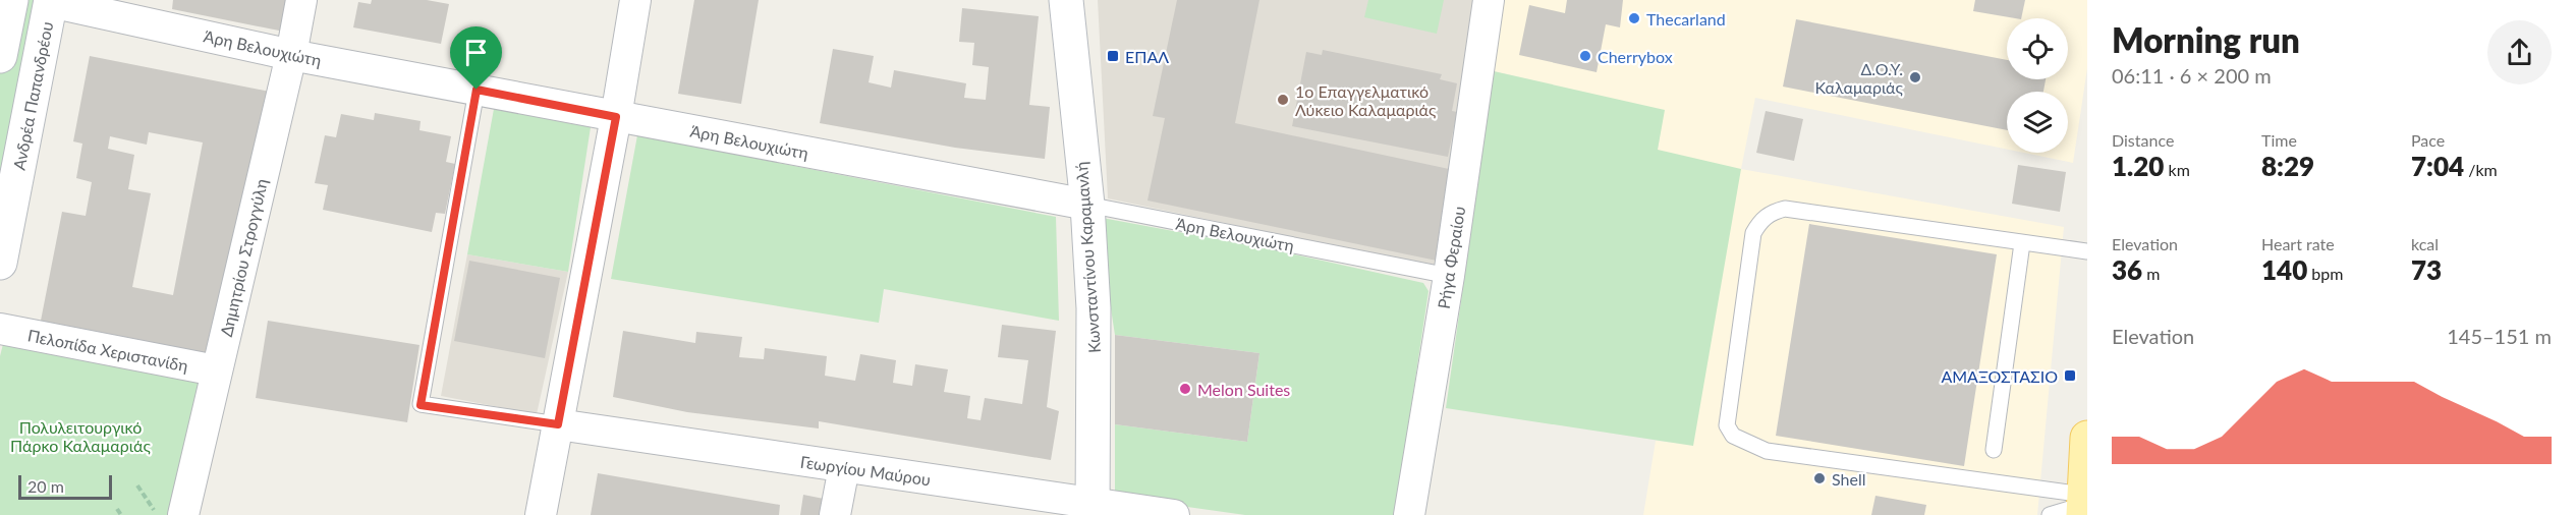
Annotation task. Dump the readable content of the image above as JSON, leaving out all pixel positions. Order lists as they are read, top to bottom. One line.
{"streets":{"main road":["Ανδρέα Παπανδρέου","Κωνσταντίνου Καραμανλή"],"street":["Άρη Βελουχιώτη","Δημητρίου Στρογγύλη","Ρήγα Φεραίου","Πελοπίδα Χεριστανίδη","Γεωργίου Μαύρου"]},"crossings":[["Άρη Βελουχιώτη","Ανδρέα Παπανδρέου"],["Άρη Βελουχιώτη","Δημητρίου Στρογγύλη"],["Άρη Βελουχιώτη","Κωνσταντίνου Καραμανλή"],["Άρη Βελουχιώτη","Ρήγα Φεραίου"],["Δημητρίου Στρογγύλη","Πελοπίδα Χεριστανίδη"],["Κωνσταντίνου Καραμανλή","Γεωργίου Μαύρου"]],"parks":["Πολυλειτουργικό Πάρκο Καλαμαριάς"],"places":{"other":["Thecarland","Cherrybox","Δ.Ο.Υ. Καλαμαριάς","1ο Επαγγελματικό Λύκειο Καλαμαριάς","Melon Suites","Shell"],"transit":["ΕΠΑΛ","ΑΜΑΞΟΣΤΑΣΙΟ"]},"scale_bar":"20 m","page":{"heading":["Morning run","06:11 · 6 × 200 m"],"stats":[["Distance","1.20 km"],["Time","8:29"],["Pace","7:04 /km"],["Elevation","36 m"],["Heart rate","140 bpm"],["kcal","73"]],"chart":["Elevation","145–151 m"],"scale":"20 m"}}
